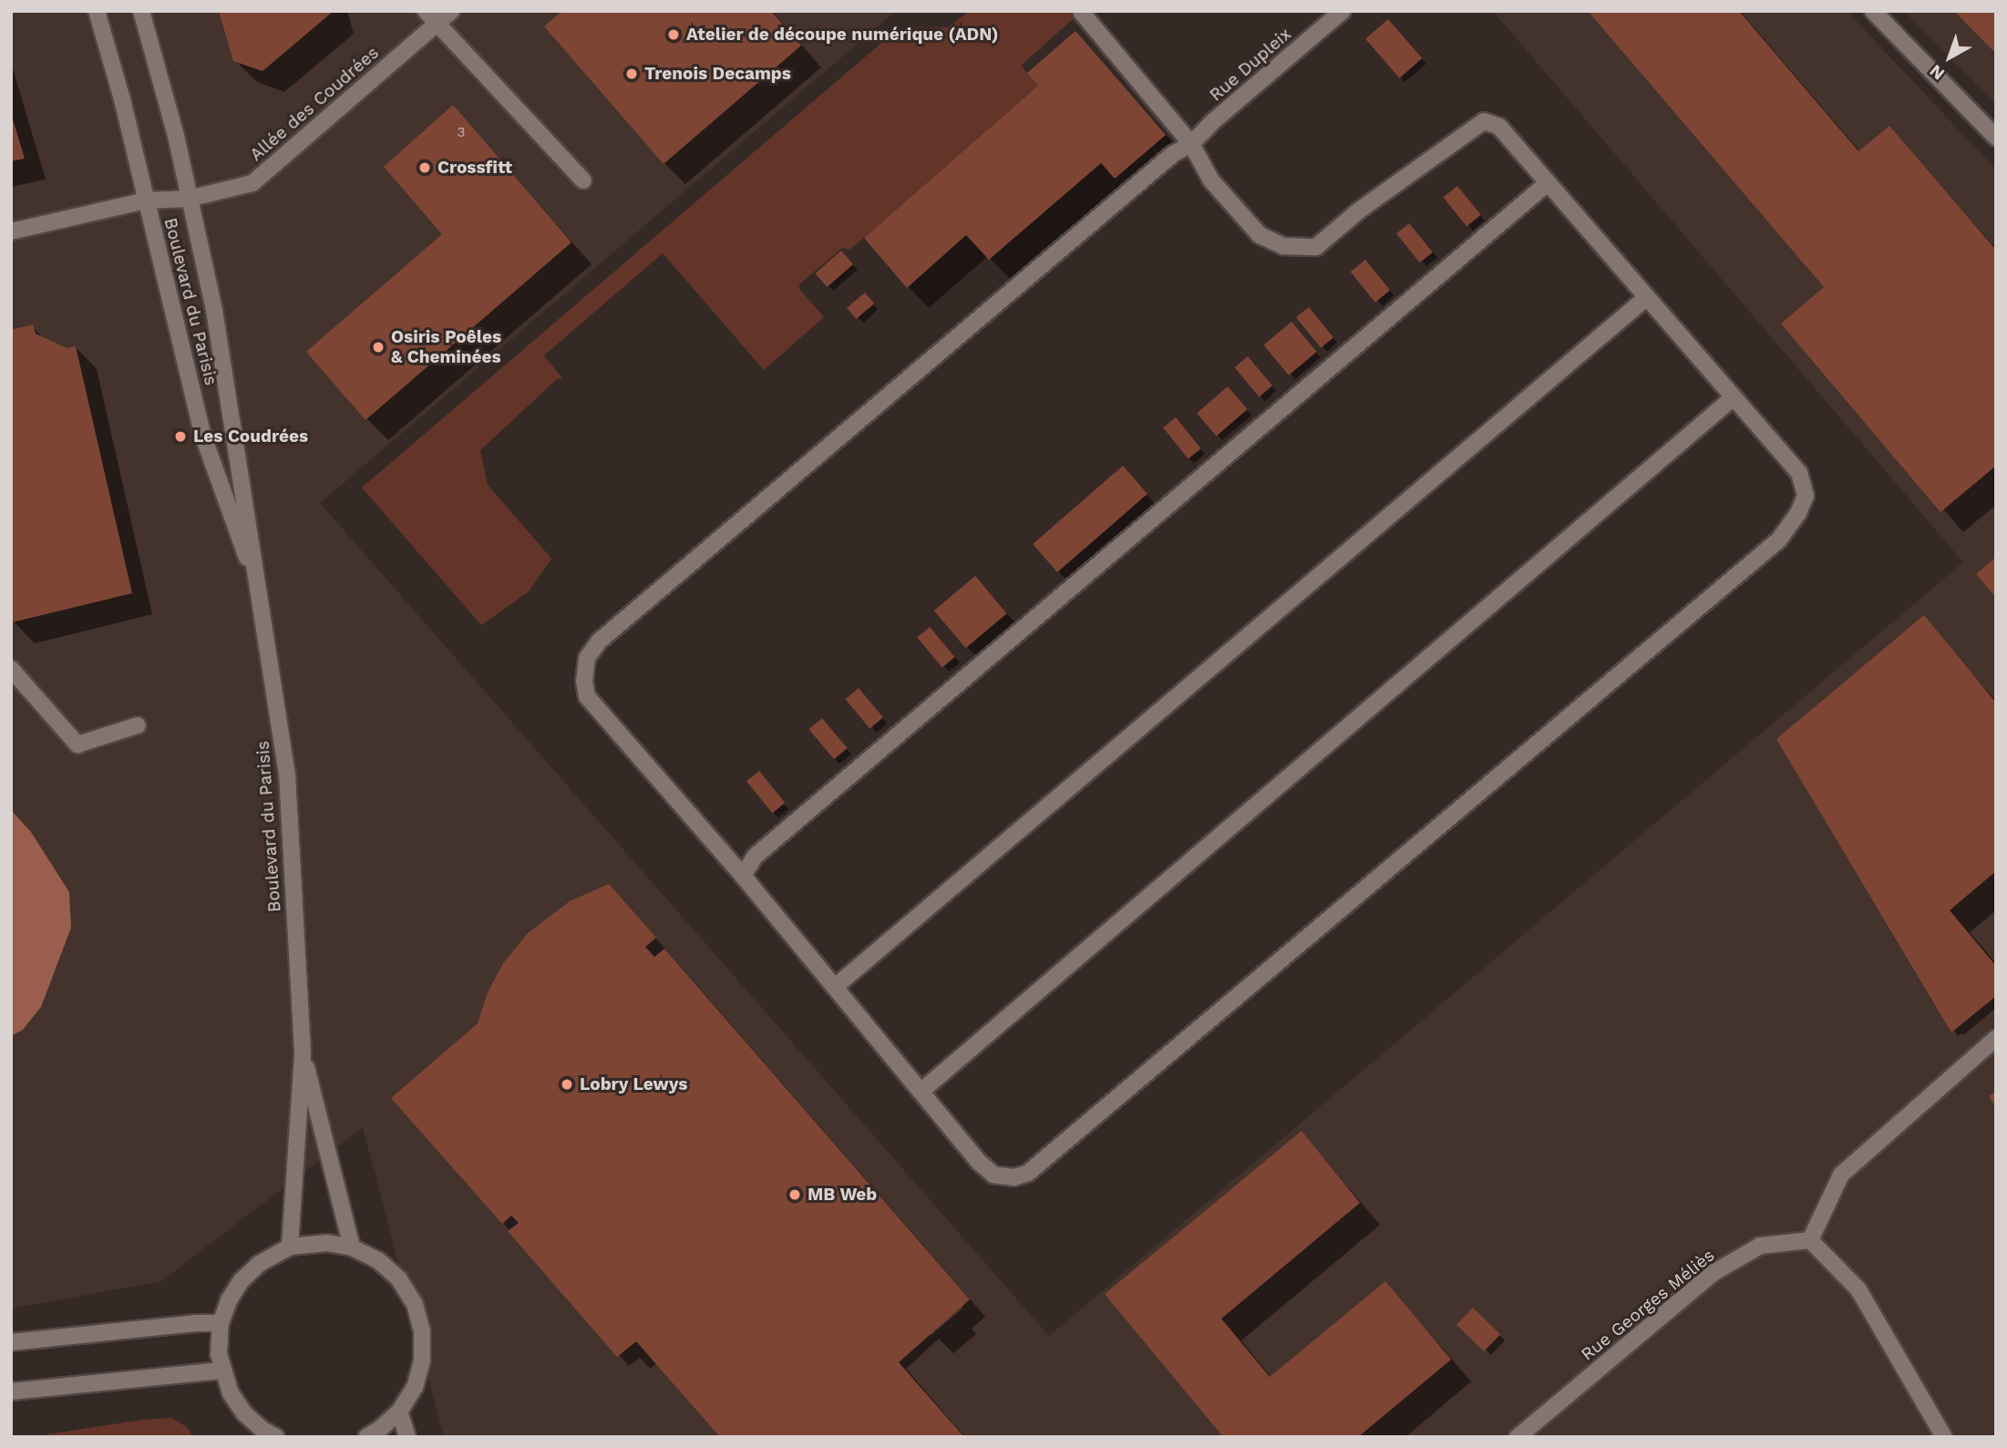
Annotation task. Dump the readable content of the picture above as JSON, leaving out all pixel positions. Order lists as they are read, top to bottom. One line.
{"streets":{"street":["Rue Dupleix","Allée des Coudrées","Boulevard du Parisis","Rue Georges Méliès"]},"crossings":[["Allée des Coudrées","Boulevard du Parisis"]],"places":["Atelier de découpe numérique (ADN)","Trenois Decamps","Crossfitt","Osiris Poêles & Cheminées","Les Coudrées","Lobry Lewys","MB Web"],"house_numbers":["3"],"north":"bottom left"}
